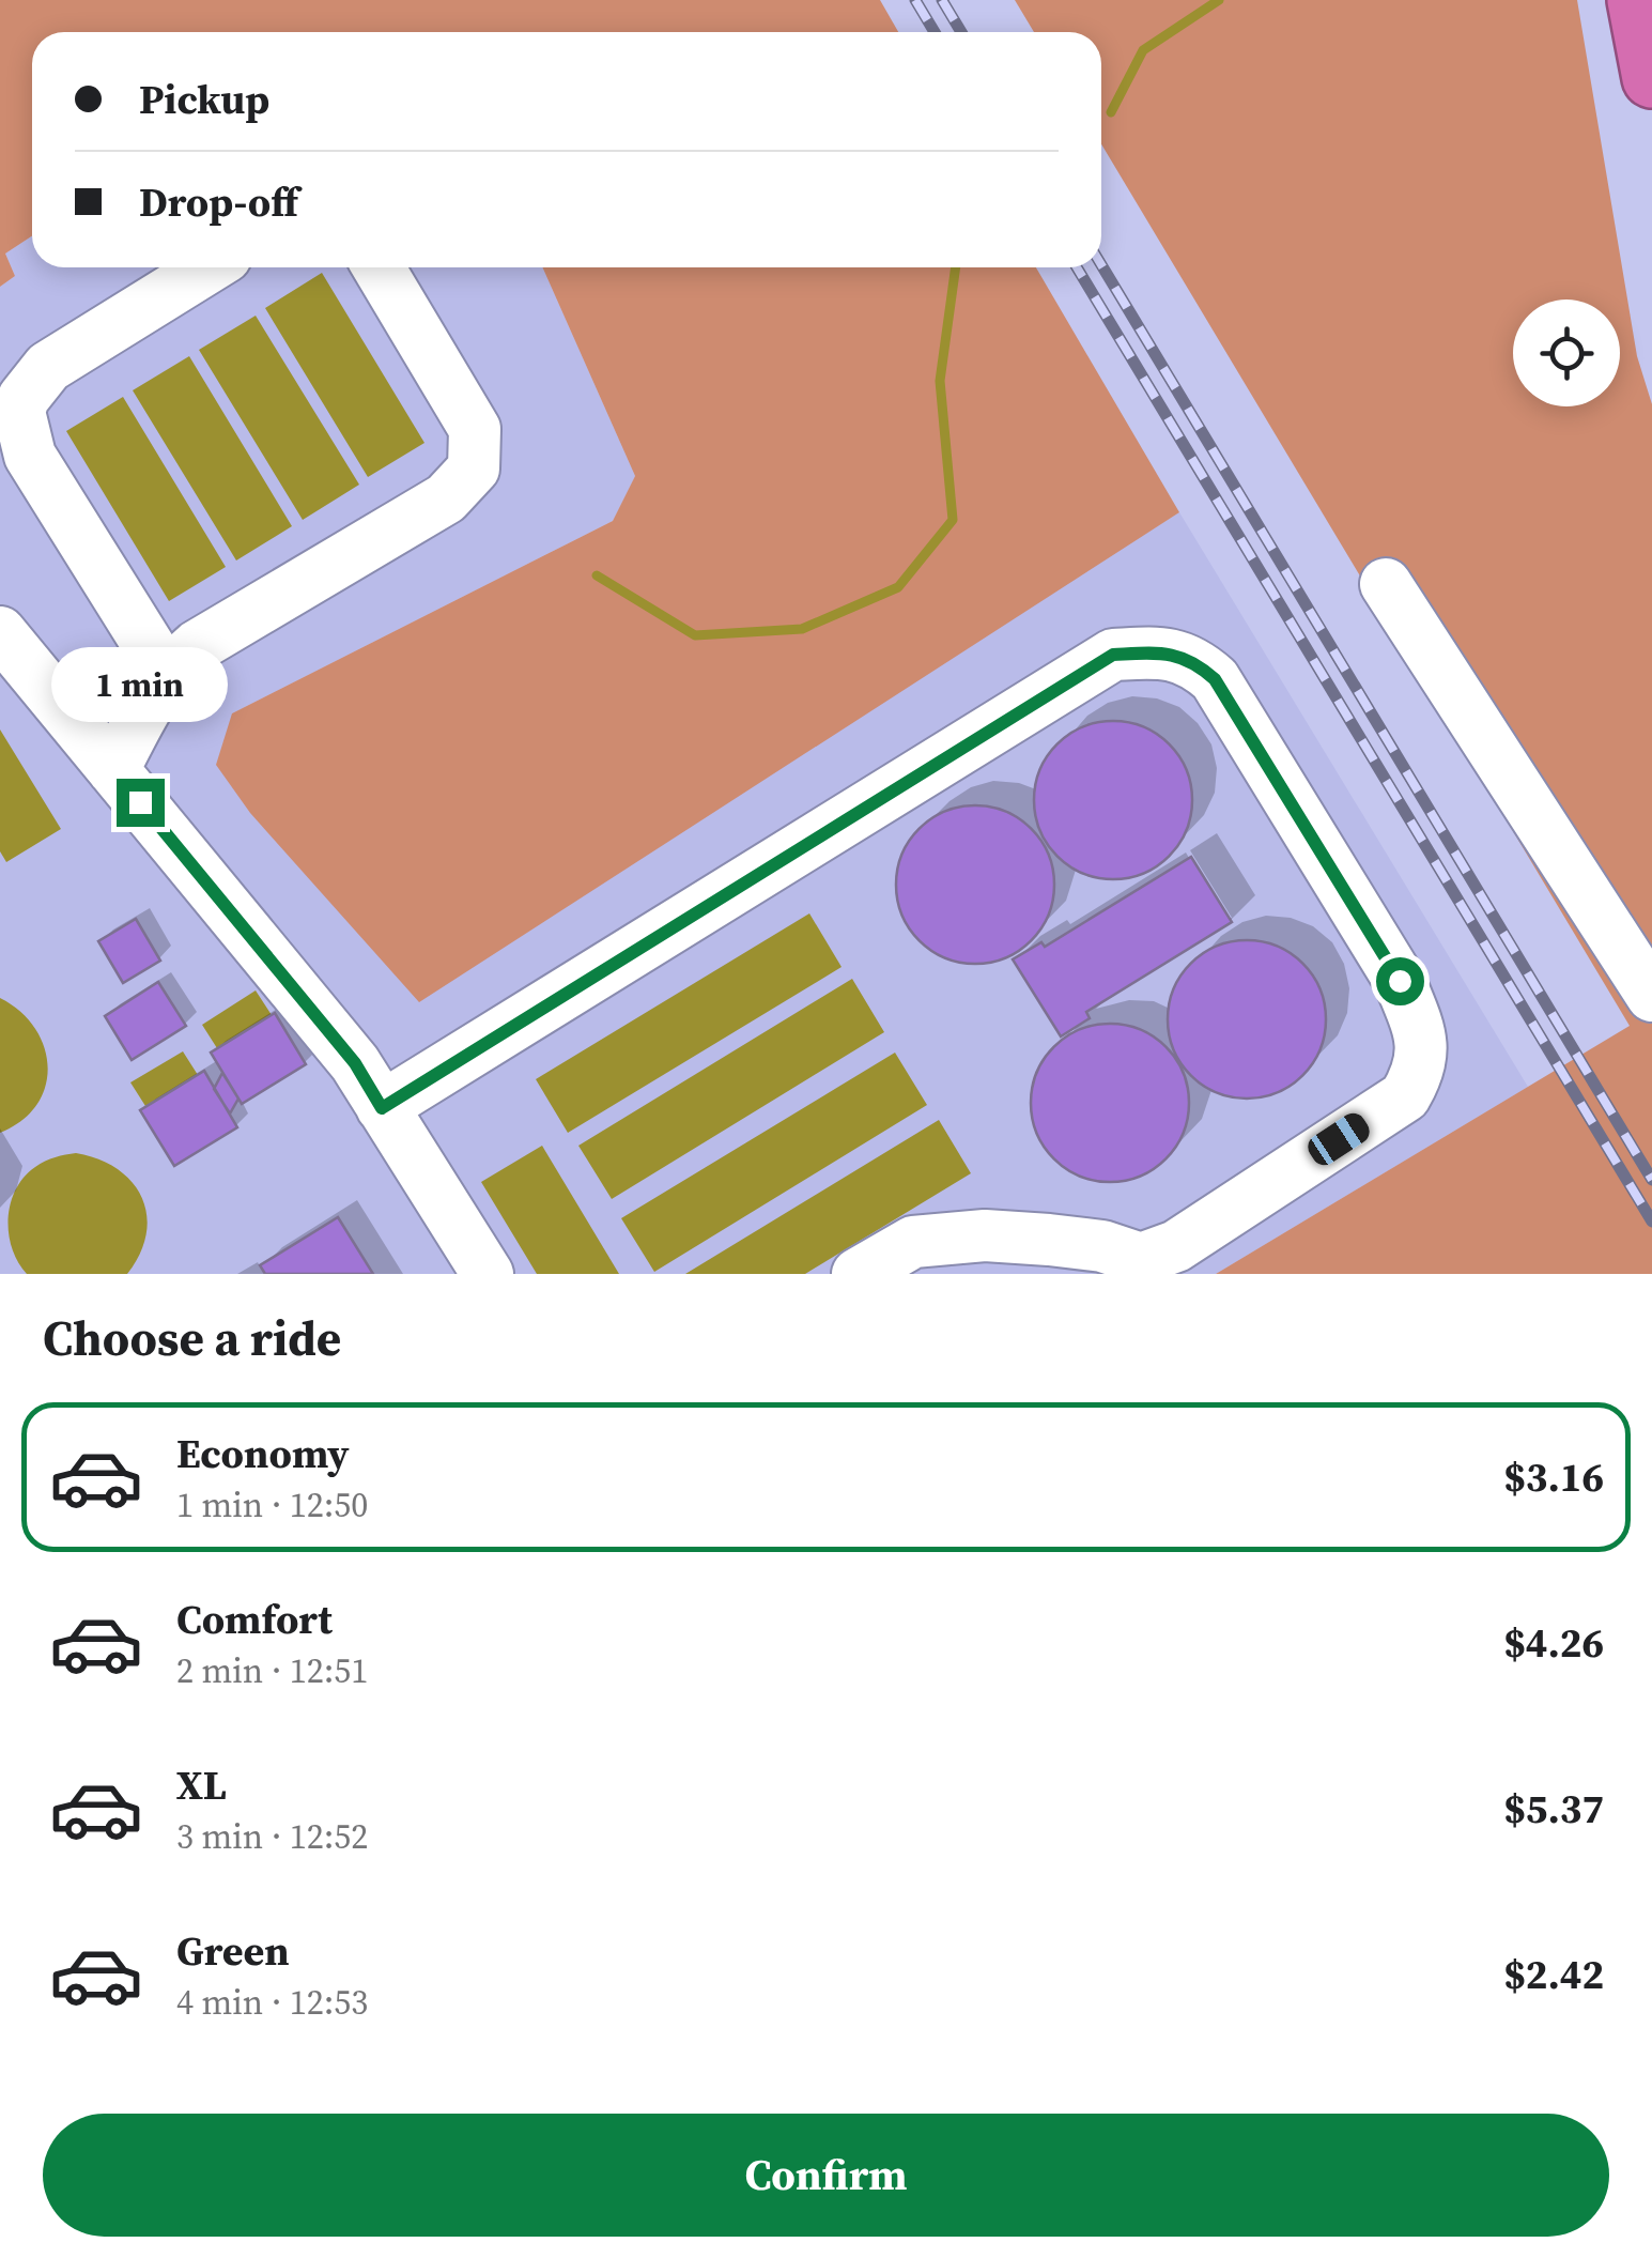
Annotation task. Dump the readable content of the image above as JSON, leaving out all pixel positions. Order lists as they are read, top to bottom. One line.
{"page":{"banner":["Pickup","Drop-off"],"bubble":"1 min","heading":"Choose a ride","list":[{"name":"Economy","note":"1 min · 12:50","value":"$3.16"},{"name":"Comfort","note":"2 min · 12:51","value":"$4.26"},{"name":"XL","note":"3 min · 12:52","value":"$5.37"},{"name":"Green","note":"4 min · 12:53","value":"$2.42"}],"buttons":"Confirm"}}
